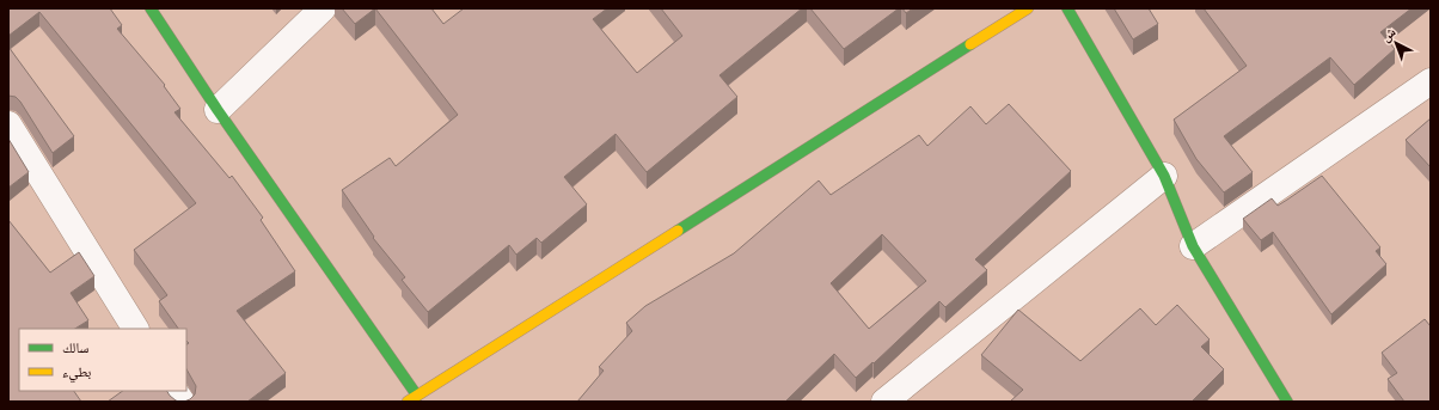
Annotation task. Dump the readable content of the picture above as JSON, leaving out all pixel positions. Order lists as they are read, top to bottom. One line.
{"legend":["سالك","بطيء"],"north":"top left"}
